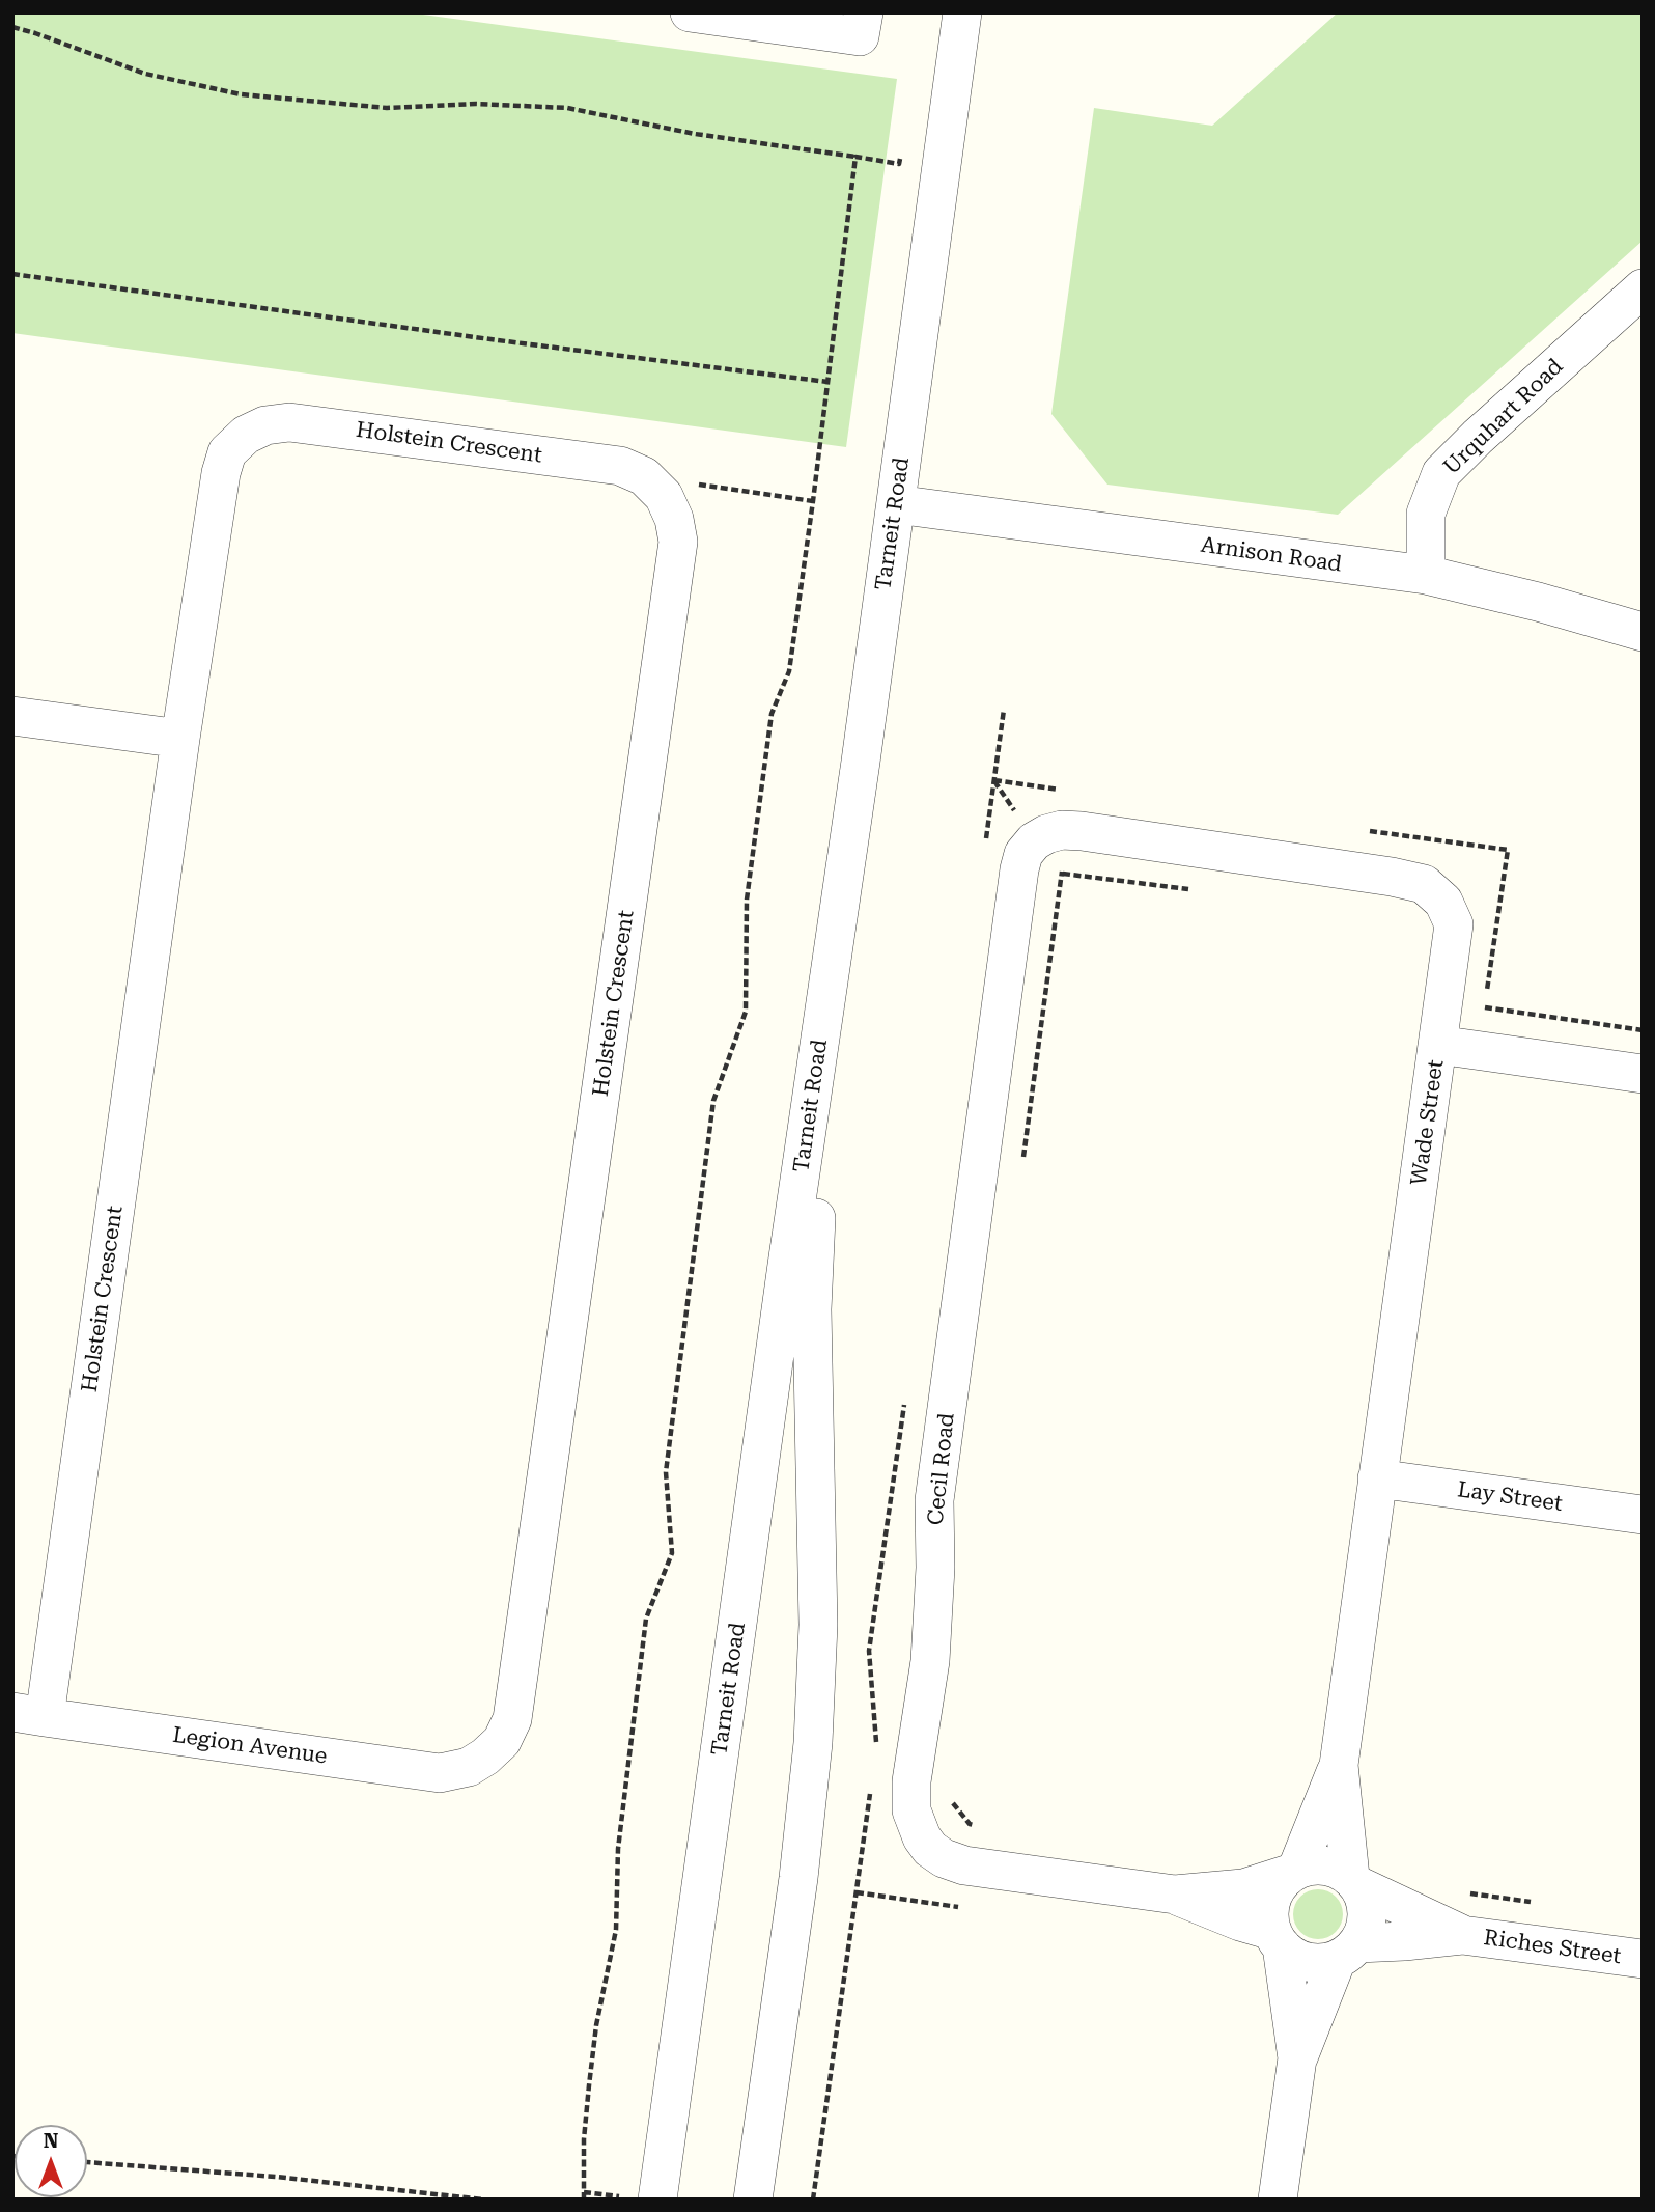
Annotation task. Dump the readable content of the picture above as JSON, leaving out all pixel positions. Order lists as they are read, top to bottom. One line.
{"streets":{"street":["Urquhart Road","Holstein Crescent","Tarneit Road","Arnison Road","Wade Street","Cecil Road","Lay Street","Legion Avenue","Riches Street"]},"crossings":[["Urquhart Road","Arnison Road"],["Holstein Crescent","Legion Avenue"],["Tarneit Road","Arnison Road"],["Wade Street","Cecil Road"],["Wade Street","Lay Street"],["Wade Street","Riches Street"],["Cecil Road","Riches Street"]],"north":"top"}
